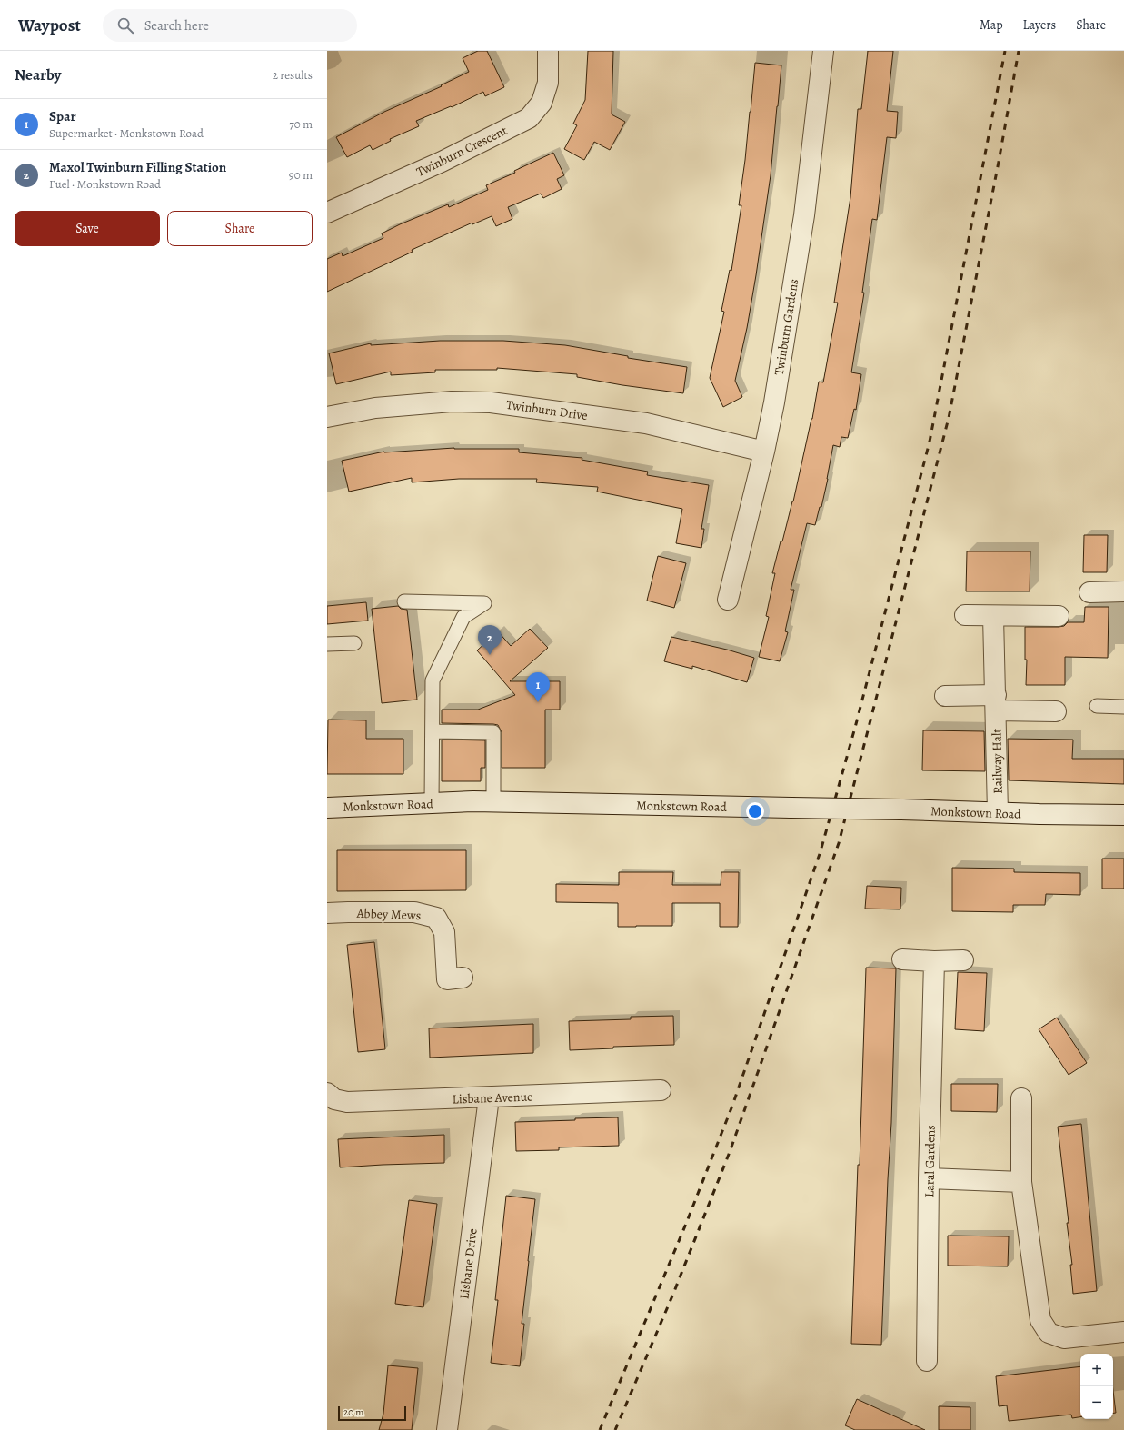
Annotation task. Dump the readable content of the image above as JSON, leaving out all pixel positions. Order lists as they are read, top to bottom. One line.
{"streets":{"street":["Twinburn Crescent","Twinburn Gardens","Twinburn Drive","Railway Halt","Monkstown Road","Abbey Mews","Lisbane Avenue","Laral Gardens","Lisbane Drive"]},"crossings":[["Twinburn Gardens","Twinburn Drive"],["Railway Halt","Monkstown Road"],["Lisbane Avenue","Lisbane Drive"]],"scale_bar":"20 m","page":{"header":"Waypost","search":"Search here","nav":["Map","Layers","Share"],"heading":["Nearby","2 results"],"list":[{"mark":"1","name":"Spar","note":"Supermarket · Monkstown Road","value":"70 m"},{"mark":"2","name":"Maxol Twinburn Filling Station","note":"Fuel · Monkstown Road","value":"90 m"}],"buttons":["Save","Share"],"pins":["2","1"],"map_buttons":["+","−"],"scale":"20 m"}}
